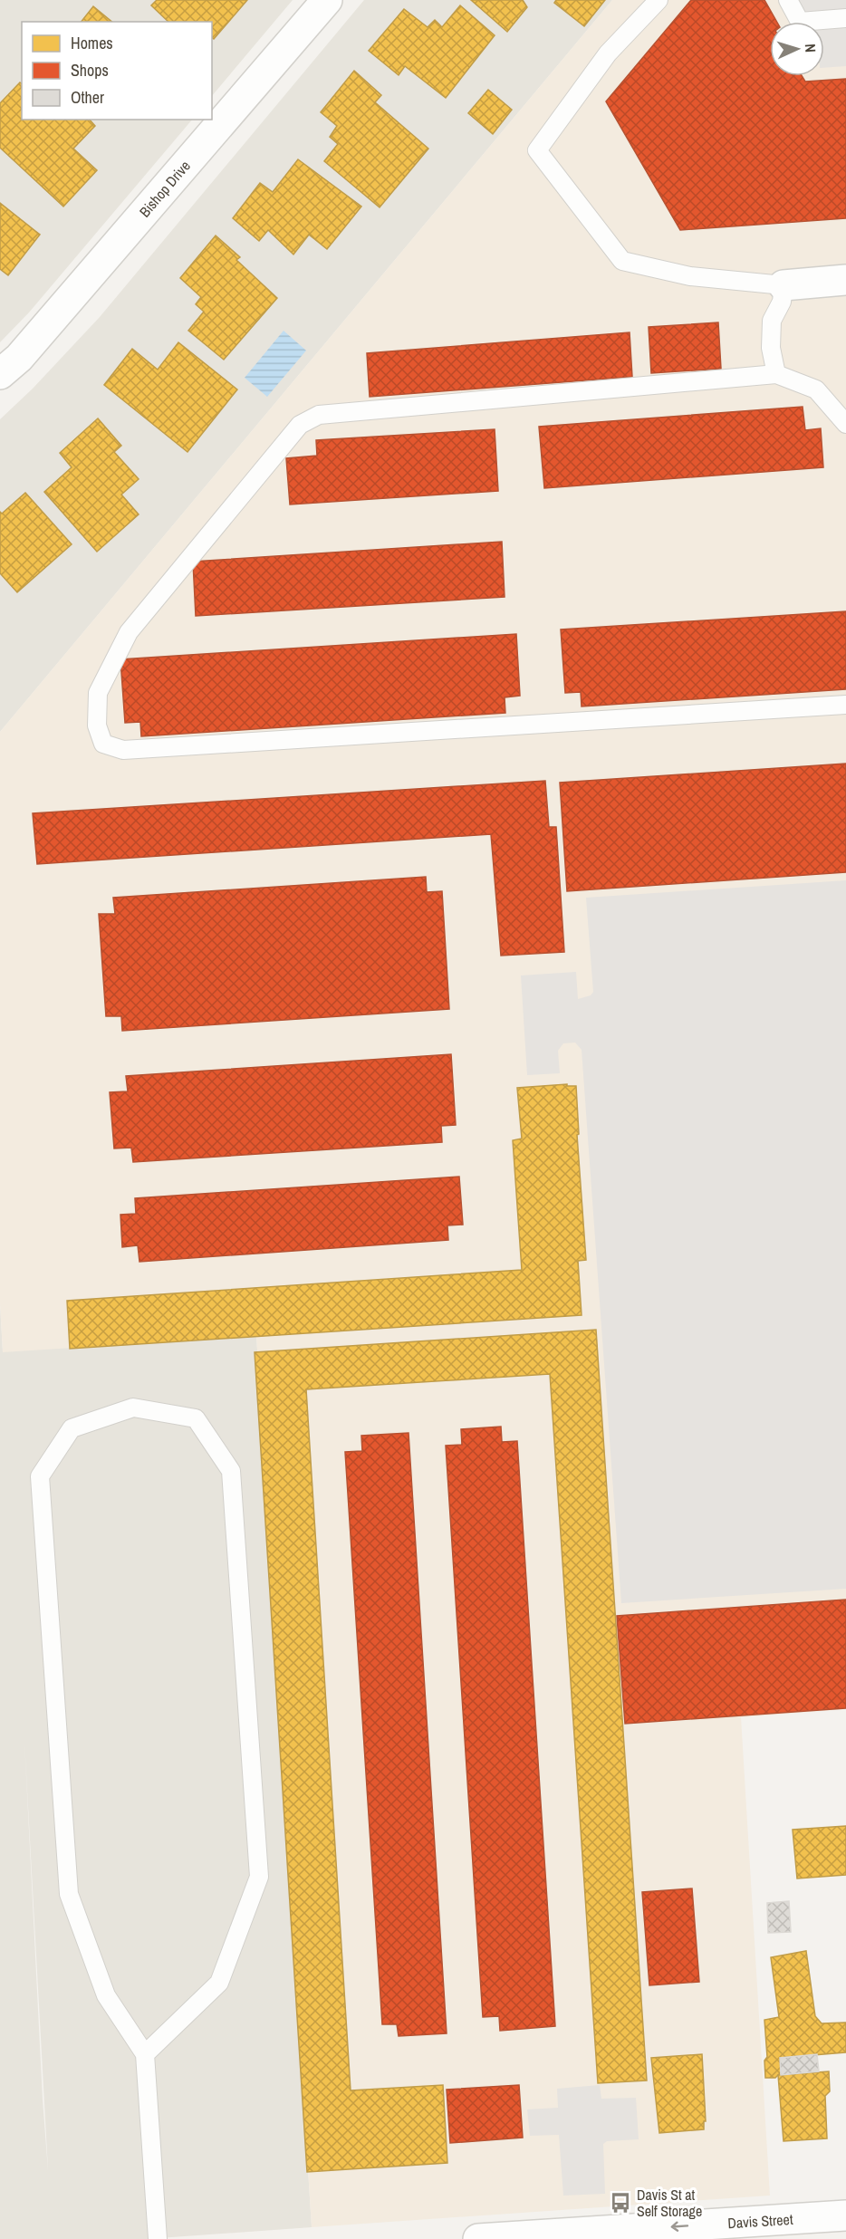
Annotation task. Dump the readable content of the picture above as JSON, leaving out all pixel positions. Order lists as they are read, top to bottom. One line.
{"streets":{"street":["Bishop Drive","Davis Street"]},"one_way":["Davis Street"],"places":{"bus stop":["Davis St at Self Storage"]},"legend":["Homes","Shops","Other"],"north":"right"}
